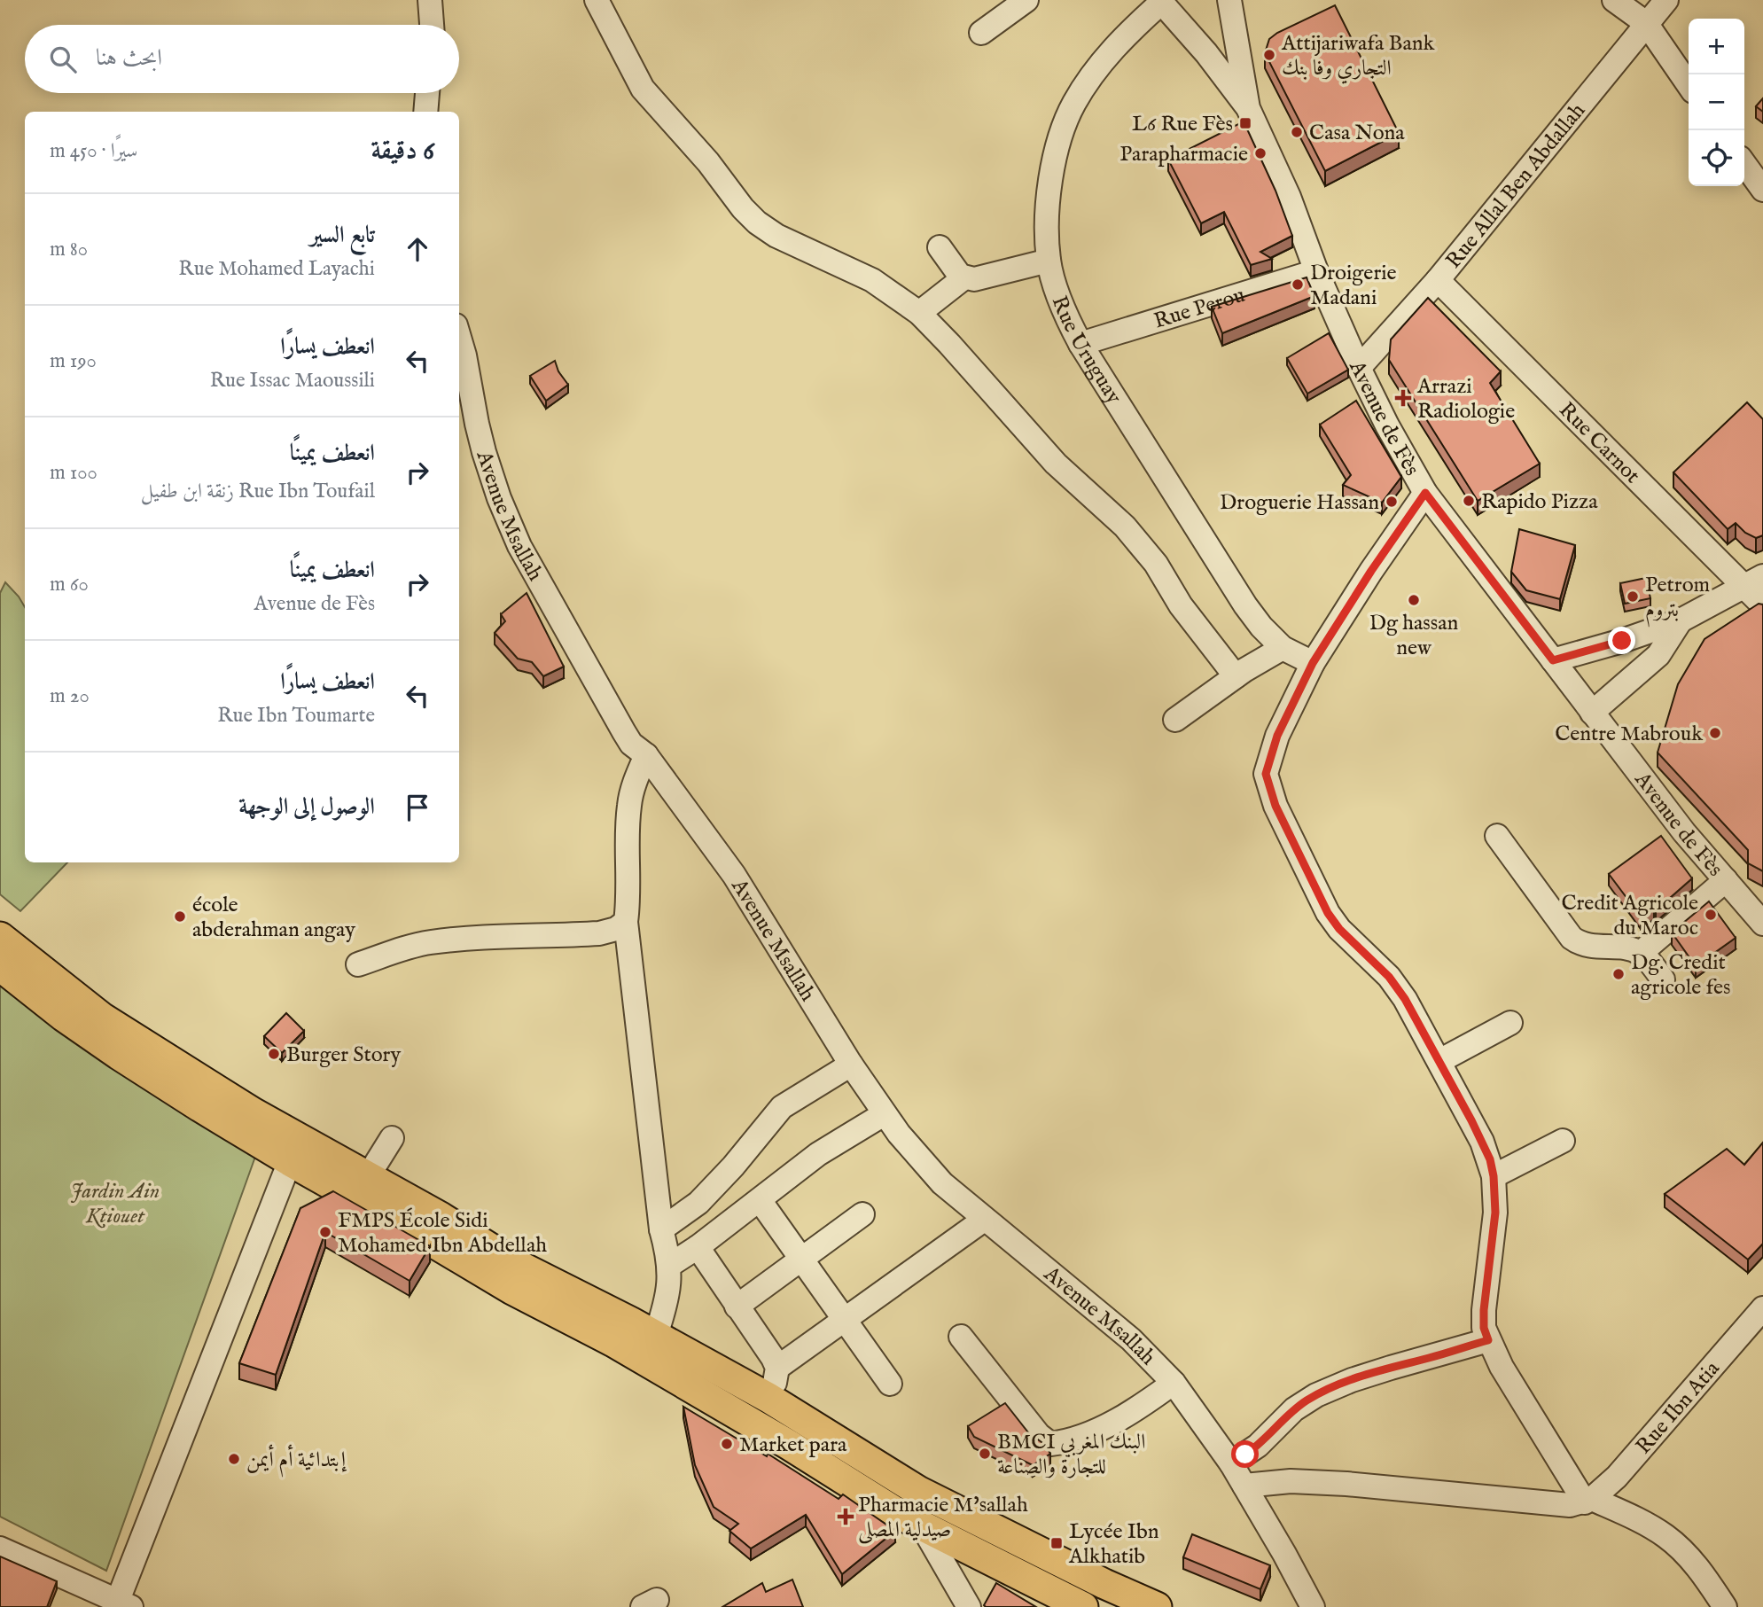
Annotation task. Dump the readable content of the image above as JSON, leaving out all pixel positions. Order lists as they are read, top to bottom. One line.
{"streets":{"street":["Rue Allal Ben Abdallah","Rue Perou","Rue Uruguay","Avenue de Fès","Rue Carnot","Avenue Msallah","Rue Ibn Atia"]},"crossings":[["Rue Allal Ben Abdallah","Avenue de Fès"],["Rue Allal Ben Abdallah","Rue Carnot"],["Rue Perou","Rue Uruguay"],["Rue Perou","Avenue de Fès"]],"parks":["Jardin Ain Ktiouet"],"places":{"other":["Attijariwafa Bank التجاري وفا بنك","Casa Nona","Parapharmacie","Droigerie Madani","Rapido Pizza","Droguerie Hassan","Petrom بتروم","Dg hassan new","Centre Mabrouk","Credit Agricole du Maroc","école abderahman angay","Dg. Credit agricole fes","Burger Story","FMPS École Sidi Mohamed Ibn Abdellah","Market para","BMCI البنك المغربي للتجارة والصناعة","إبتدائية أم أيمن"],"transit":["L6 Rue Fès","Lycée Ibn Alkhatib"],"health":["Arrazi Radiologie","Pharmacie M'sallah صيدلية المصلى"]},"page":{"map_buttons":["+","−"],"search":"ابحث هنا","heading":["6 دقيقة","سيرًا · 450 m"],"list":[["تابع السير","Rue Mohamed Layachi","80 m"],["انعطف يسارًا","Rue Issac Maoussili","190 m"],["انعطف يمينًا","Rue Ibn Toufail زنقة ابن طفيل","100 m"],["انعطف يمينًا","Avenue de Fès","60 m"],["انعطف يسارًا","Rue Ibn Toumarte","20 m"],"الوصول إلى الوجهة"]}}
